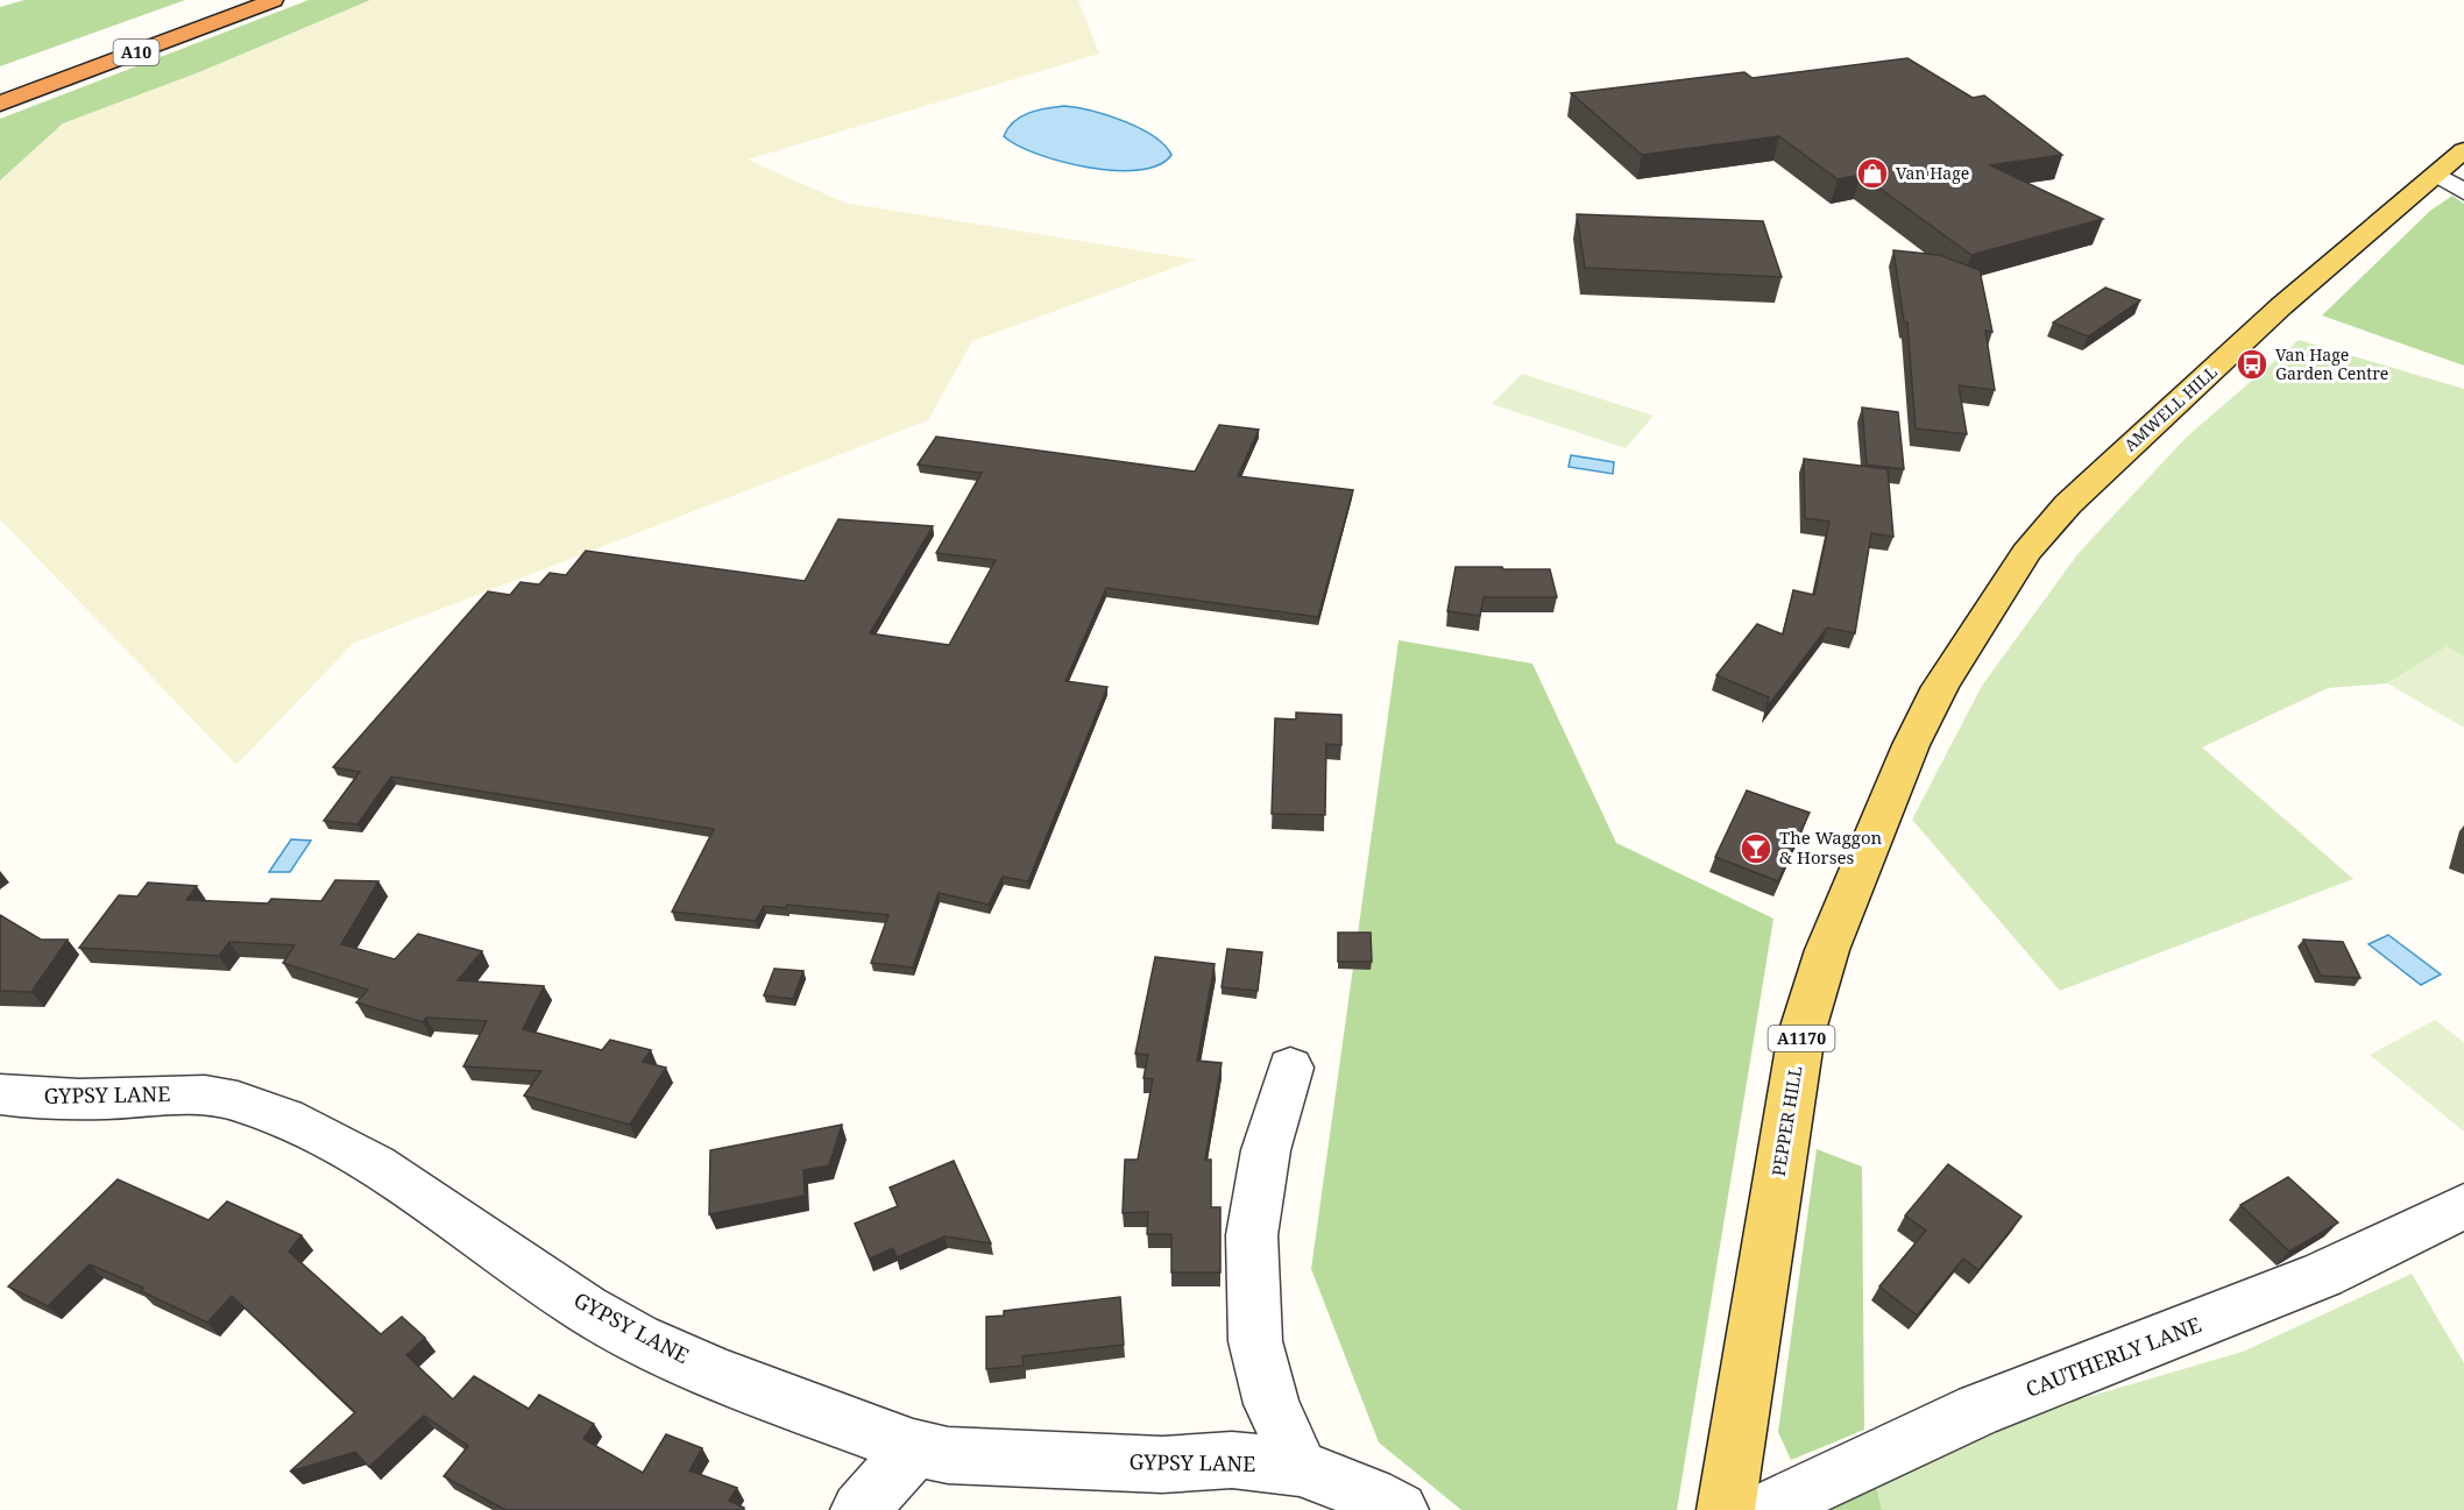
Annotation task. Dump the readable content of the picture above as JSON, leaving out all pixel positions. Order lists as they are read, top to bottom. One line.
{"streets":{"highway":["A10"],"main road":["AMWELL HILL","A1170","PEPPER HILL"],"street":["GYPSY LANE","CAUTHERLY LANE"]},"crossings":[["AMWELL HILL","PEPPER HILL"]],"places":{"shop":["Van Hage"],"bus stop":["Van Hage Garden Centre"],"bar":["The Waggon & Horses"]}}
